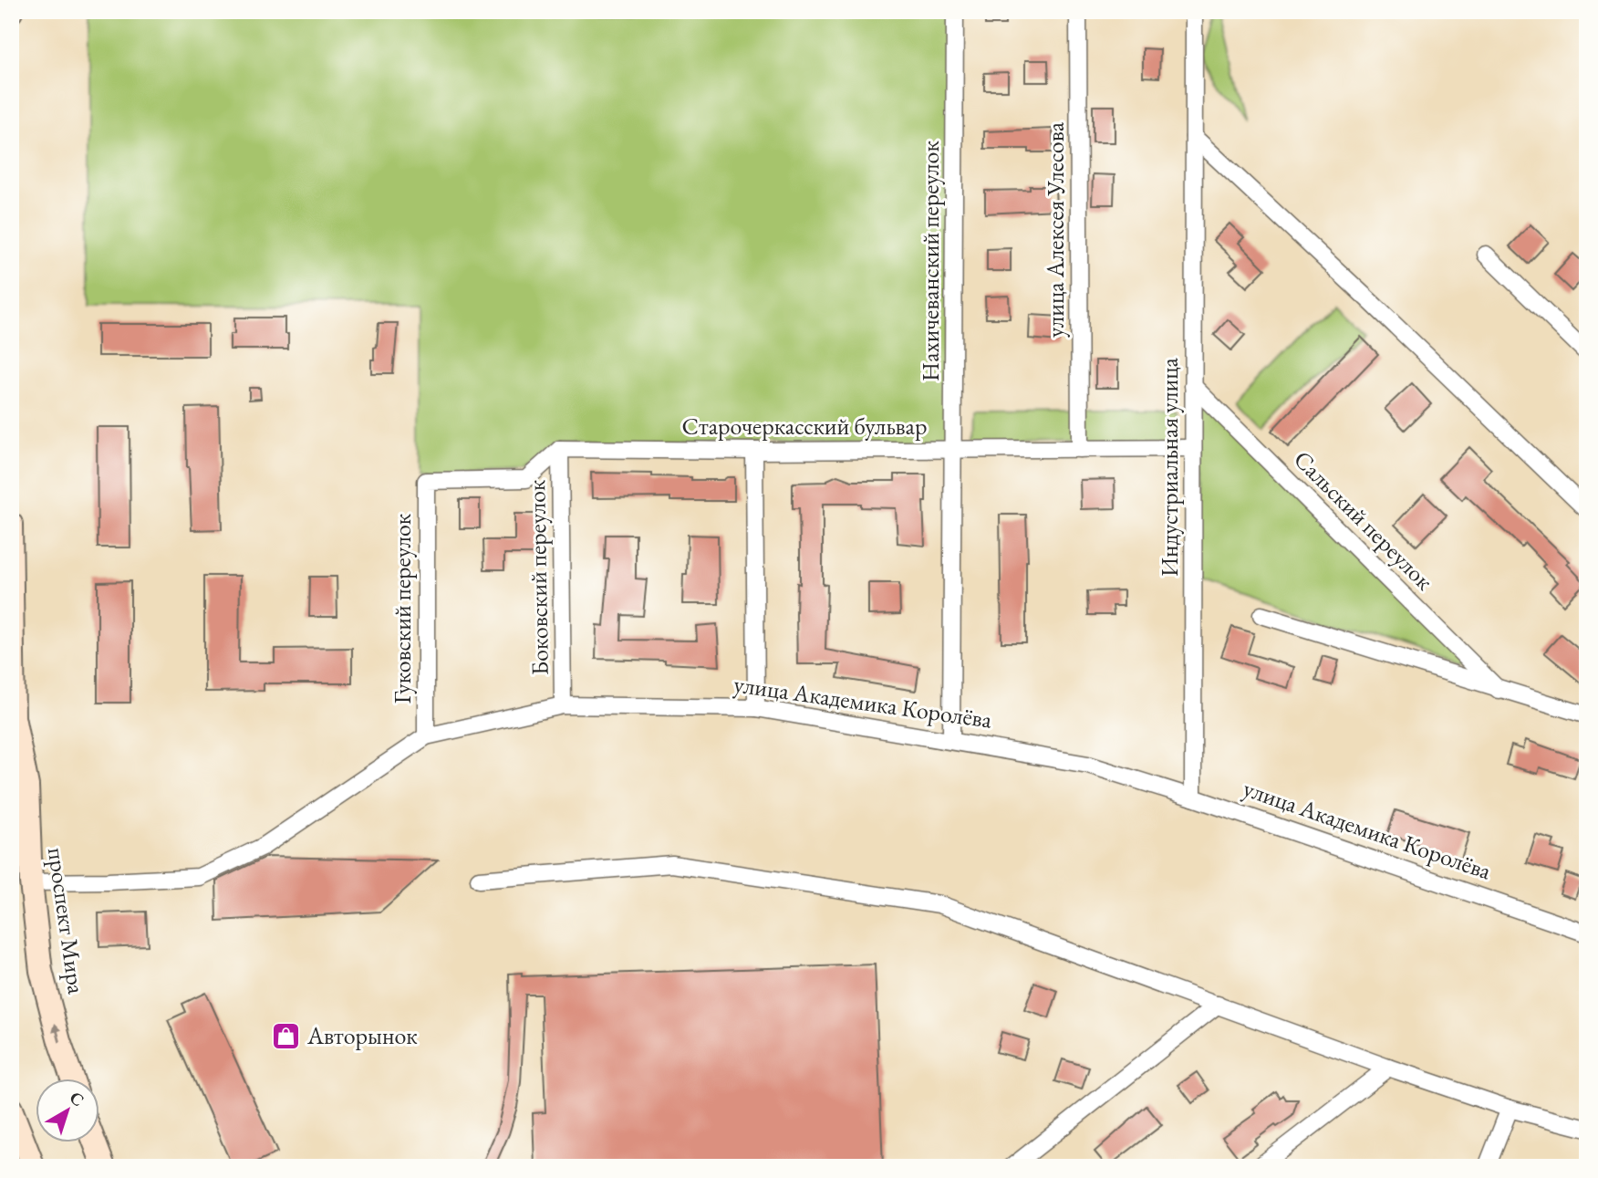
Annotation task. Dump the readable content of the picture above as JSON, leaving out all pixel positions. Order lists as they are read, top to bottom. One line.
{"streets":{"main road":["проспект Мира"],"street":["улица Алексея Улесова","Нахичеванский переулок","Старочеркасский бульвар","Индустриальная улица","Сальский переулок","Боковский переулок","Гуковский переулок","улица Академика Королёва"]},"crossings":[["улица Алексея Улесова","Старочеркасский бульвар"],["Нахичеванский переулок","Старочеркасский бульвар"],["Нахичеванский переулок","улица Академика Королёва"],["Старочеркасский бульвар","Индустриальная улица"],["Старочеркасский бульвар","Боковский переулок"],["Старочеркасский бульвар","Гуковский переулок"],["Индустриальная улица","Сальский переулок"],["Индустриальная улица","улица Академика Королёва"],["Боковский переулок","Гуковский переулок"],["Боковский переулок","улица Академика Королёва"],["Гуковский переулок","улица Академика Королёва"],["улица Академика Королёва","проспект Мира"]],"one_way":["проспект Мира"],"places":{"shop":["Авторынок"]},"north":"top right"}
